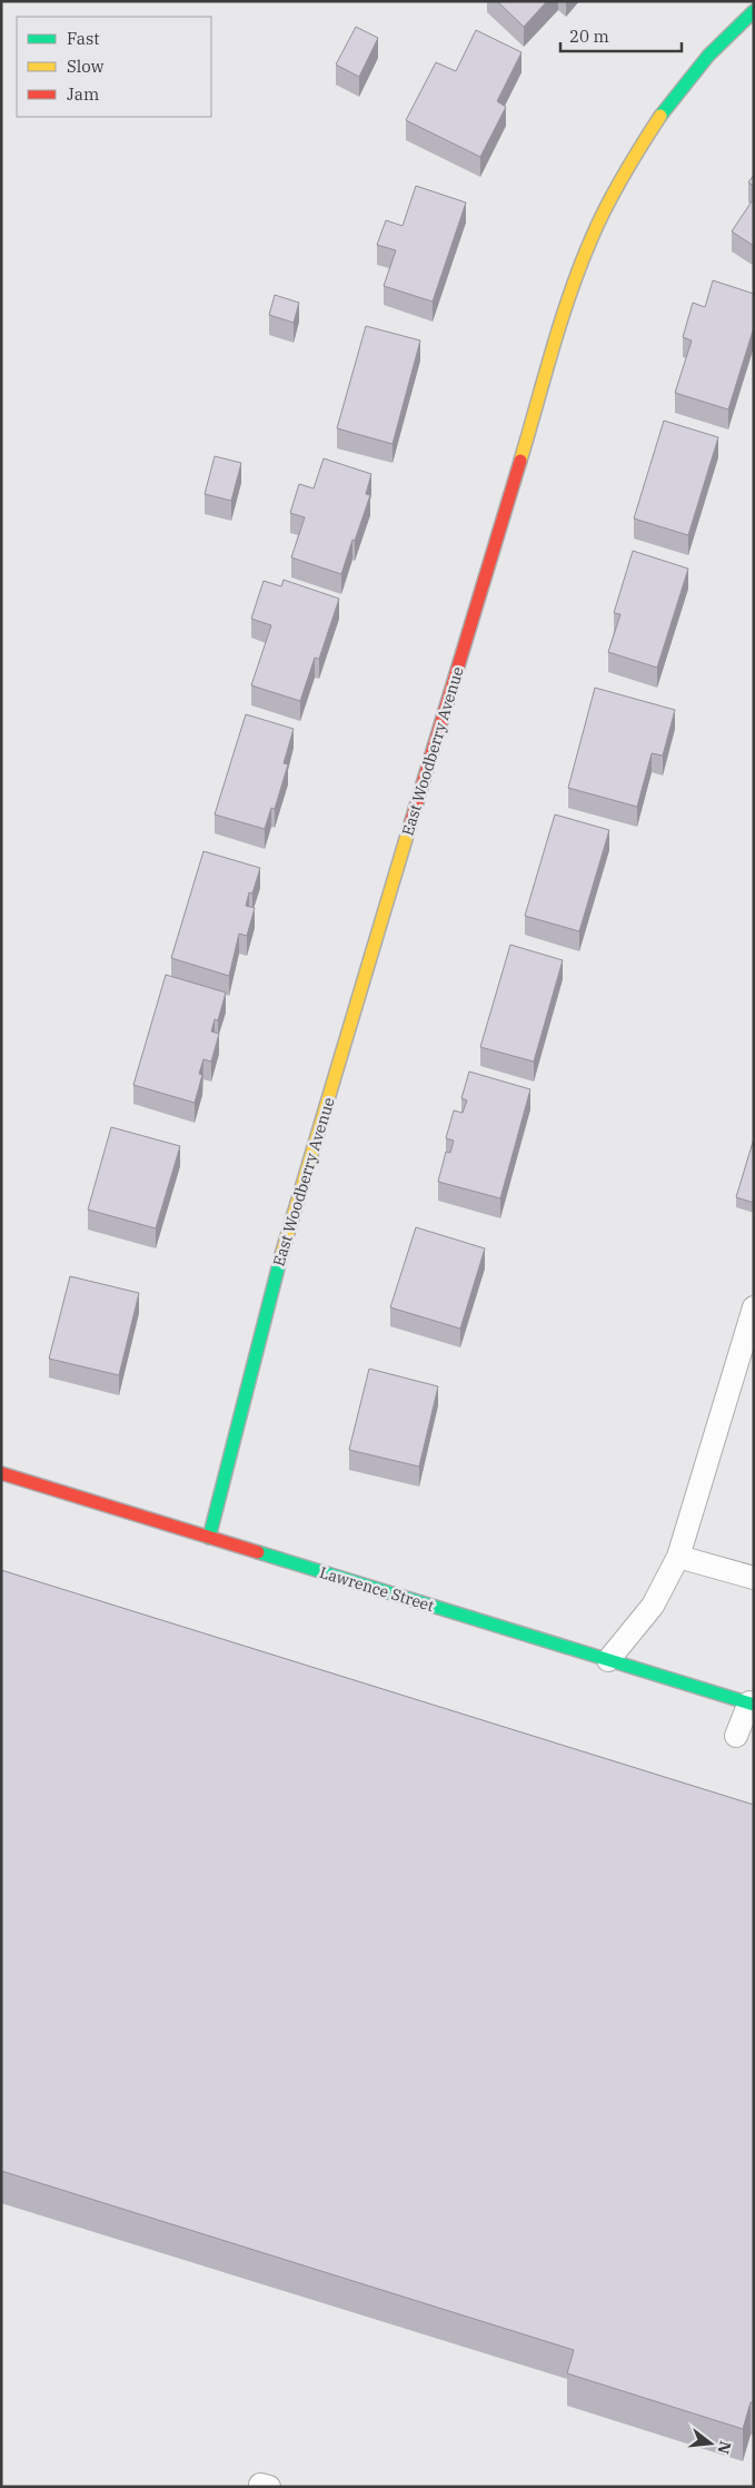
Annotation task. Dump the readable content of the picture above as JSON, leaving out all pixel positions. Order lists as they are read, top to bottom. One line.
{"streets":{"street":["East Woodberry Avenue","Lawrence Street"]},"crossings":[["East Woodberry Avenue","Lawrence Street"]],"legend":["Fast","Slow","Jam"],"scale_bar":"20 m","north":"right"}
